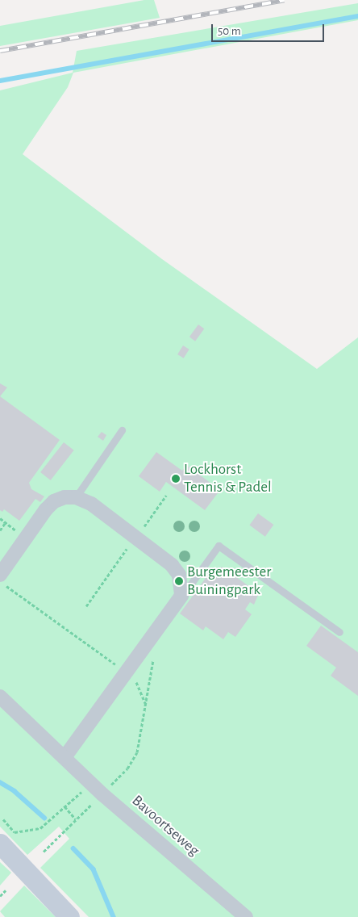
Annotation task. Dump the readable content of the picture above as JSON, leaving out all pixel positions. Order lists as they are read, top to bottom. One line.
{"streets":{"street":["Bavoortseweg"]},"places":["Lockhorst Tennis & Padel","Burgemeester Buiningpark"],"scale_bar":"50 m"}
